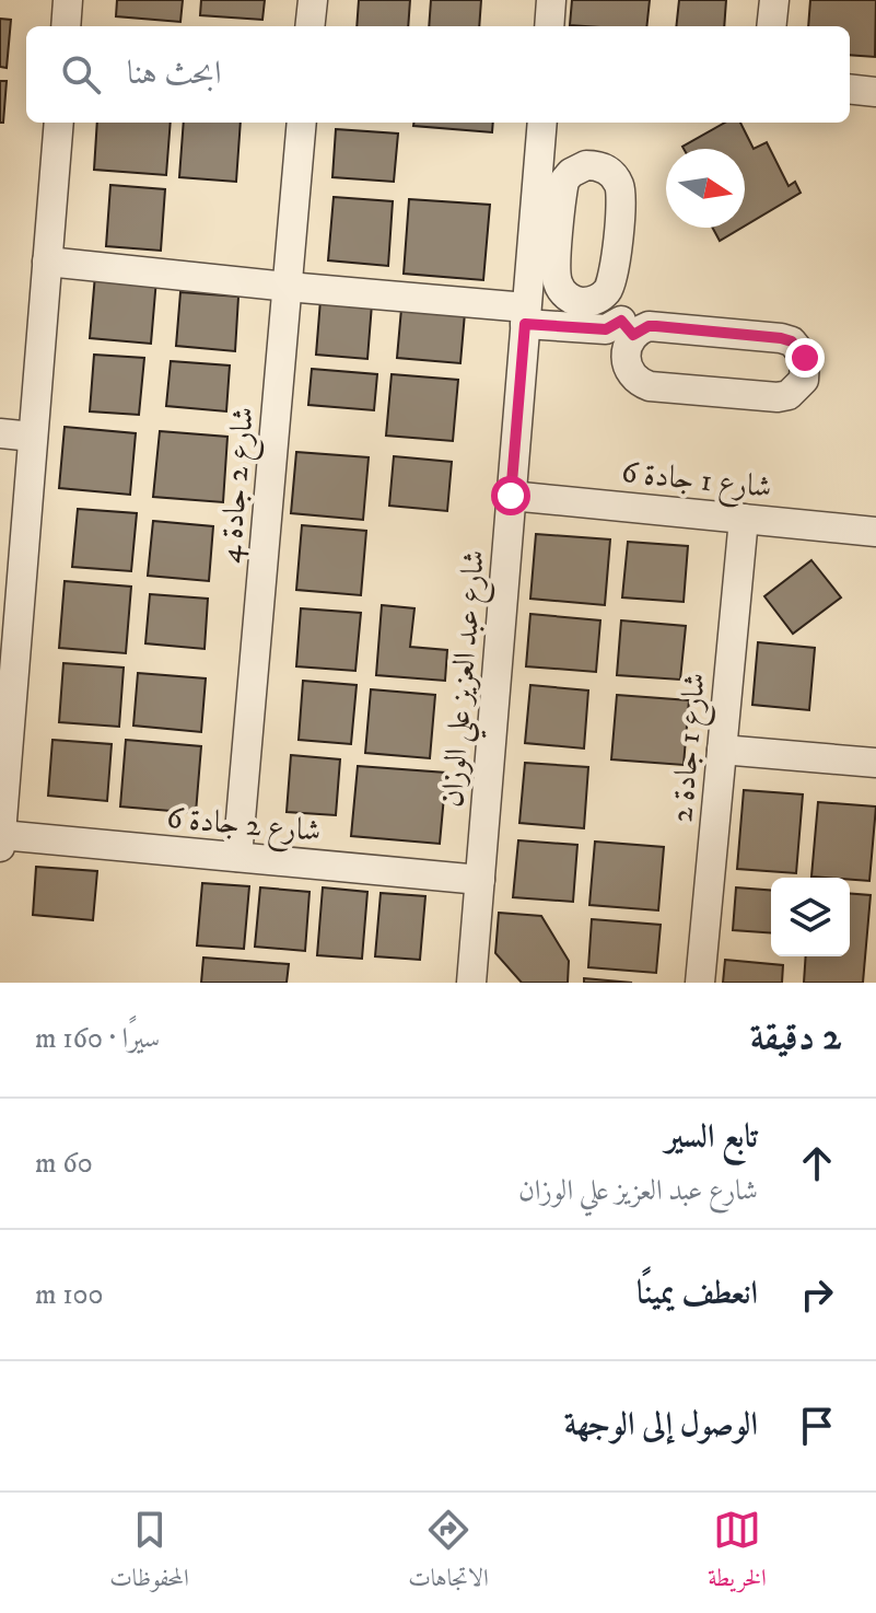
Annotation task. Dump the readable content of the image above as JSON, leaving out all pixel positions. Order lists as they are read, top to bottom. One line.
{"streets":{"street":["شارع 1 جادة 6","شارع 2 جادة 4","شارع عبد العزيز علي الوزان","شارع 1 جادة 2","شارع 2 جادة 6"]},"crossings":[["شارع 1 جادة 6","شارع عبد العزيز علي الوزان"],["شارع 1 جادة 6","شارع 1 جادة 2"],["شارع 2 جادة 4","شارع 2 جادة 6"],["شارع عبد العزيز علي الوزان","شارع 2 جادة 6"]],"north":"right","page":{"search":"ابحث هنا","heading":["2 دقيقة","سيرًا · 160 m"],"list":[["تابع السير","شارع عبد العزيز علي الوزان","60 m"],["انعطف يمينًا","100 m"],"الوصول إلى الوجهة"],"nav":["الخريطة","الاتجاهات","المحفوظات"]}}
